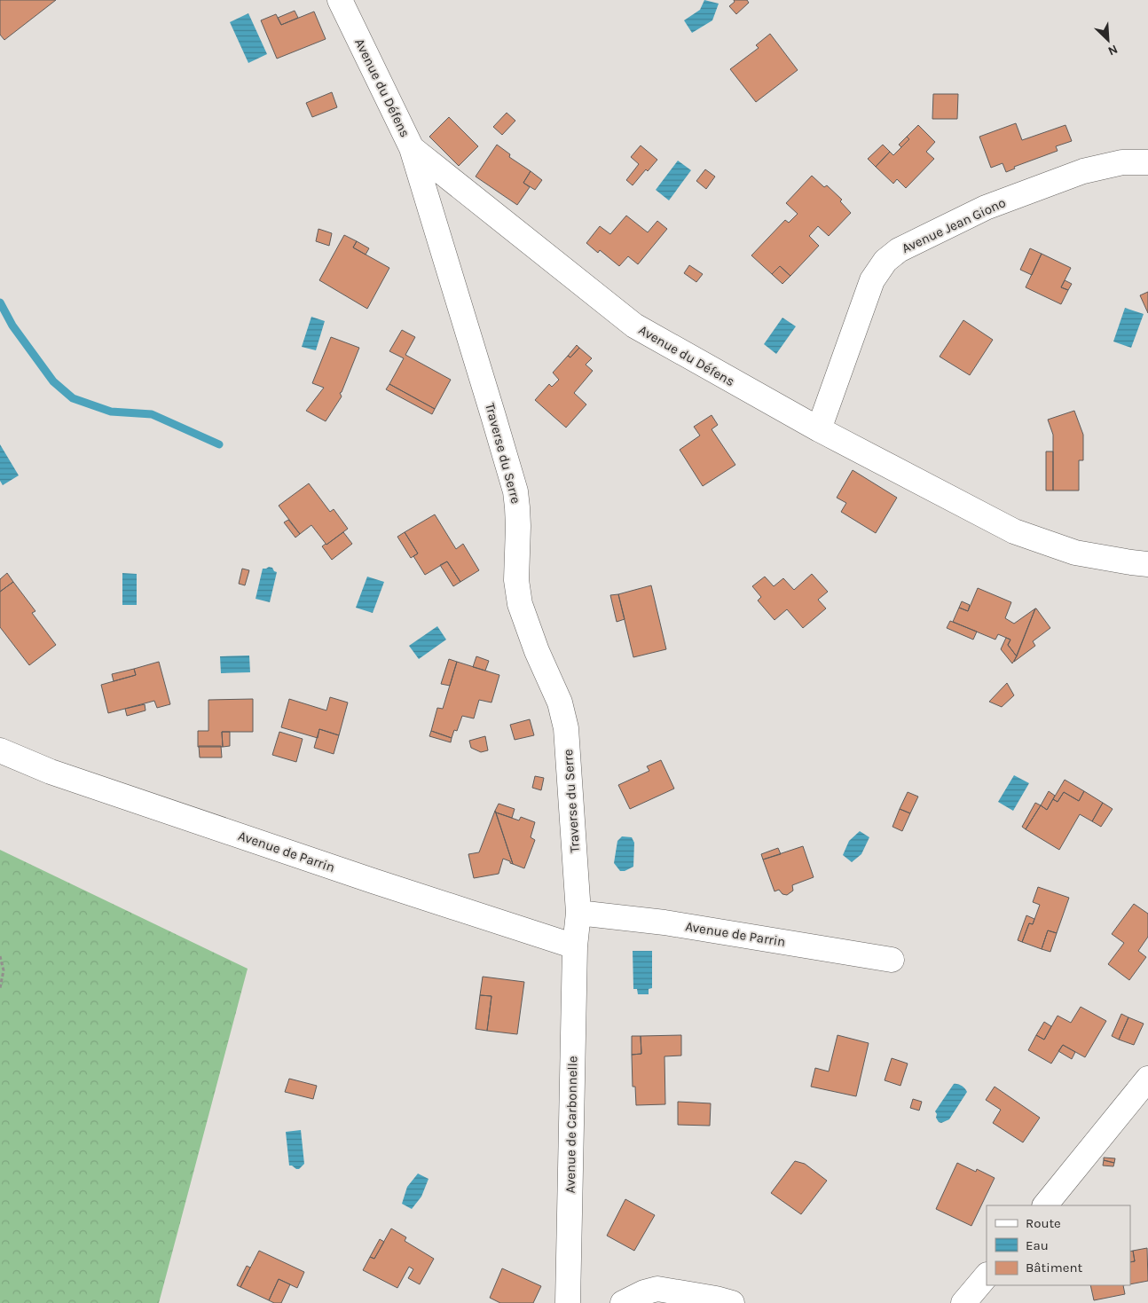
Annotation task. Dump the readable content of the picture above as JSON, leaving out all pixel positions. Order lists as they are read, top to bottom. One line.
{"streets":{"street":["Avenue du Défens","Avenue Jean Giono","Traverse du Serre","Avenue de Parrin","Avenue de Carbonnelle"]},"crossings":[["Avenue du Défens","Avenue Jean Giono"],["Avenue du Défens","Traverse du Serre"],["Traverse du Serre","Avenue de Parrin"],["Traverse du Serre","Avenue de Carbonnelle"],["Avenue de Parrin","Avenue de Carbonnelle"]],"legend":["Route","Eau","Bâtiment"],"north":"bottom right"}
